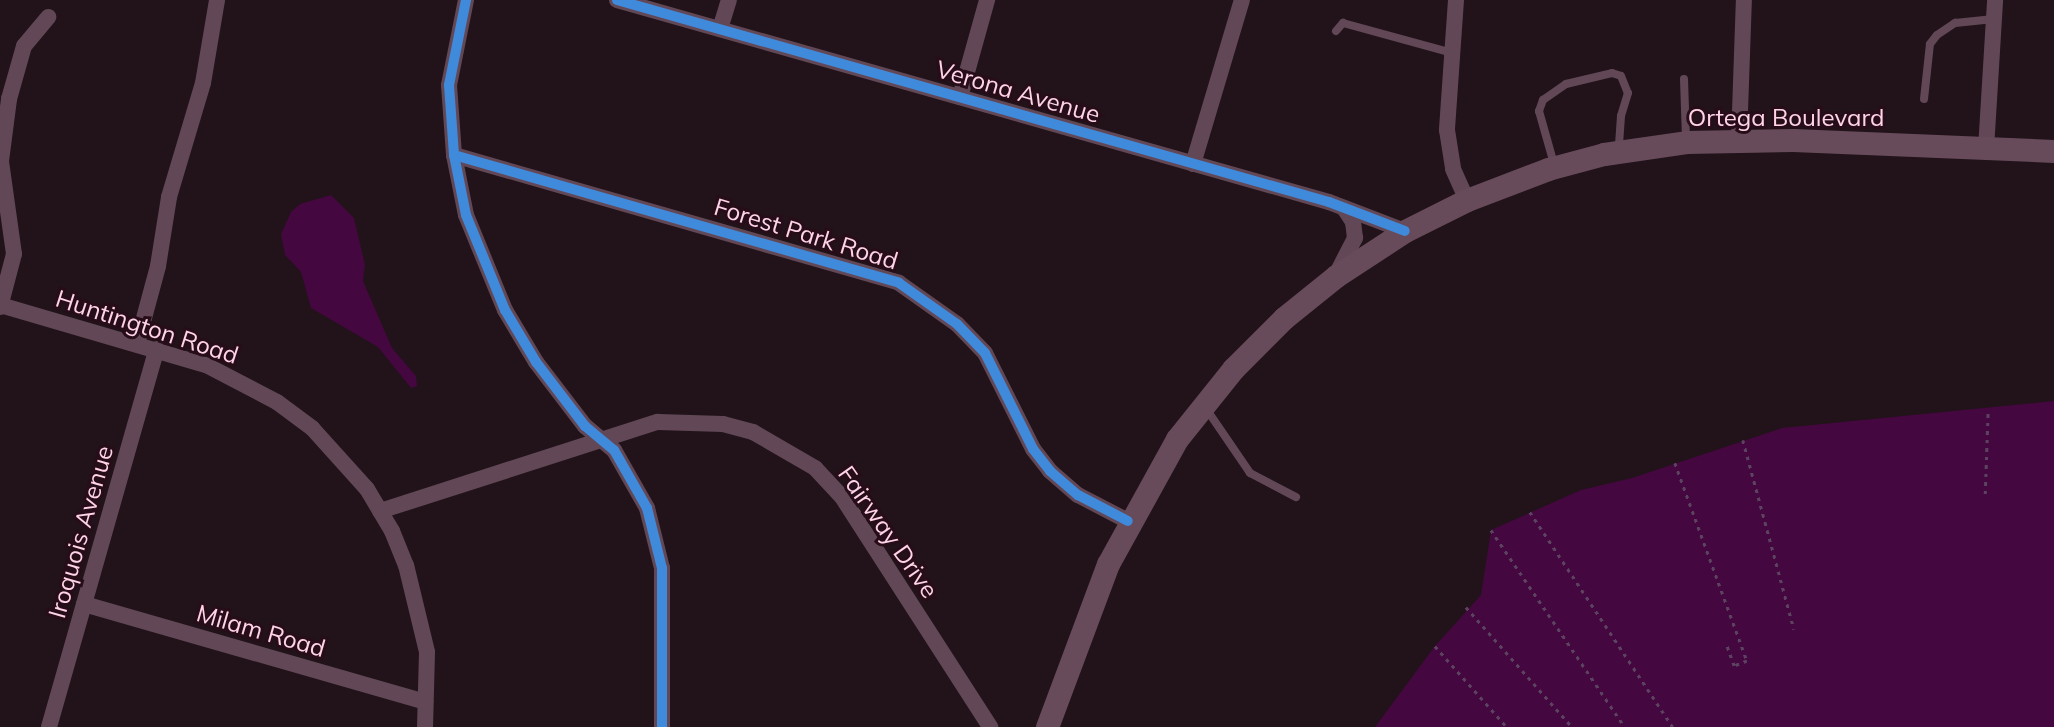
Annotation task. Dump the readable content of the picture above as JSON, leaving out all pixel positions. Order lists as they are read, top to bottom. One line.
{"streets":{"main road":["Ortega Boulevard"],"street":["Verona Avenue","Forest Park Road","Huntington Road","Iroquois Avenue","Fairway Drive","Milam Road"]},"crossings":[["Verona Avenue","Ortega Boulevard"],["Ortega Boulevard","Forest Park Road"],["Huntington Road","Iroquois Avenue"],["Huntington Road","Fairway Drive"],["Huntington Road","Milam Road"],["Iroquois Avenue","Milam Road"]]}
